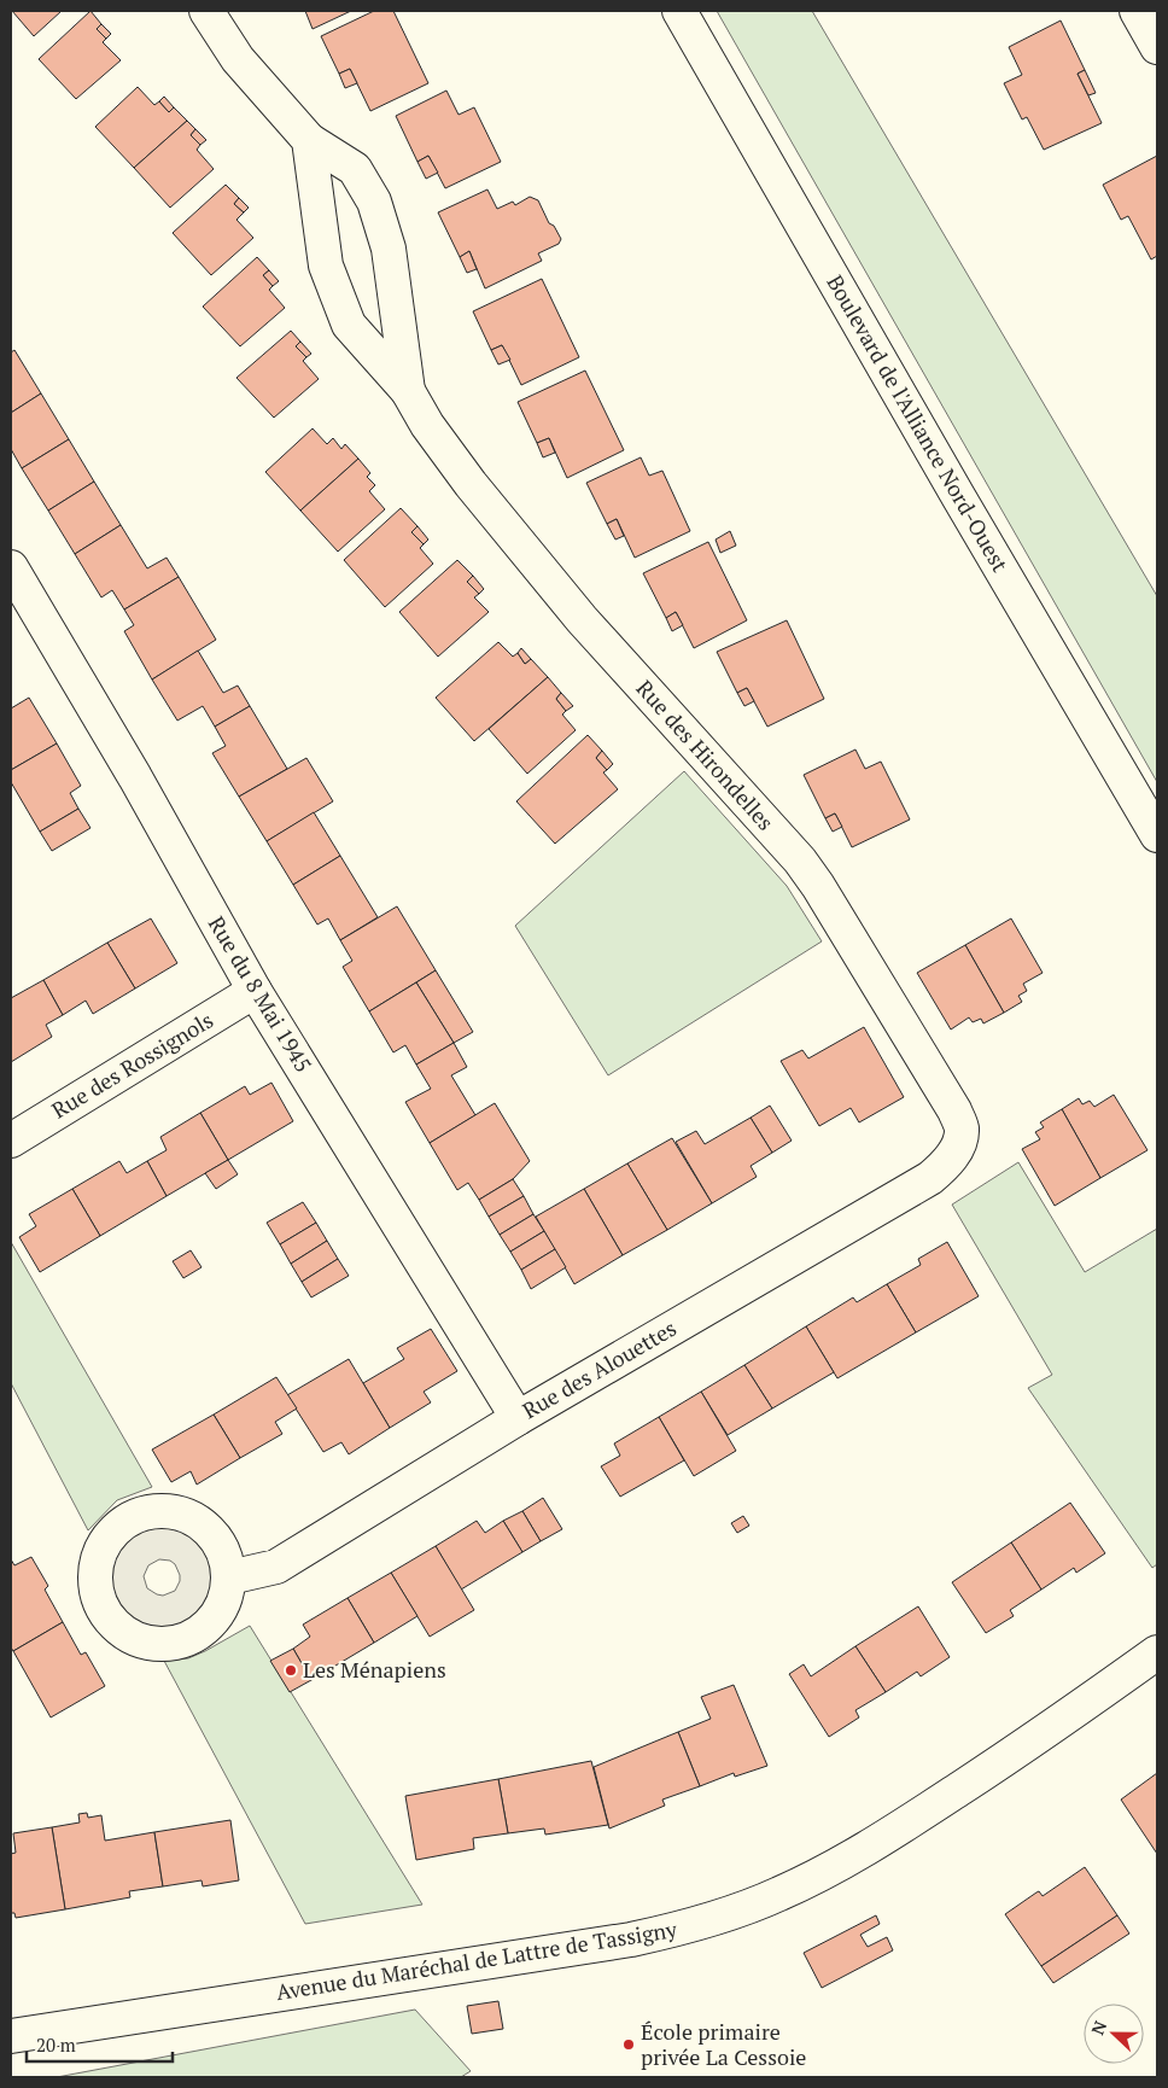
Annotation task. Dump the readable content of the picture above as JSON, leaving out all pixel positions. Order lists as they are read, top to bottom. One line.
{"streets":{"street":["Boulevard de l'Alliance Nord-Ouest","Rue des Hirondelles","Rue du 8 Mai 1945","Rue des Rossignols","Rue des Alouettes","Avenue du Maréchal de Lattre de Tassigny"]},"crossings":[["Rue des Hirondelles","Rue des Alouettes"],["Rue du 8 Mai 1945","Rue des Rossignols"],["Rue du 8 Mai 1945","Rue des Alouettes"]],"places":["Les Ménapiens","École primaire privée La Cessoie"],"scale_bar":"20 m","north":"left"}
